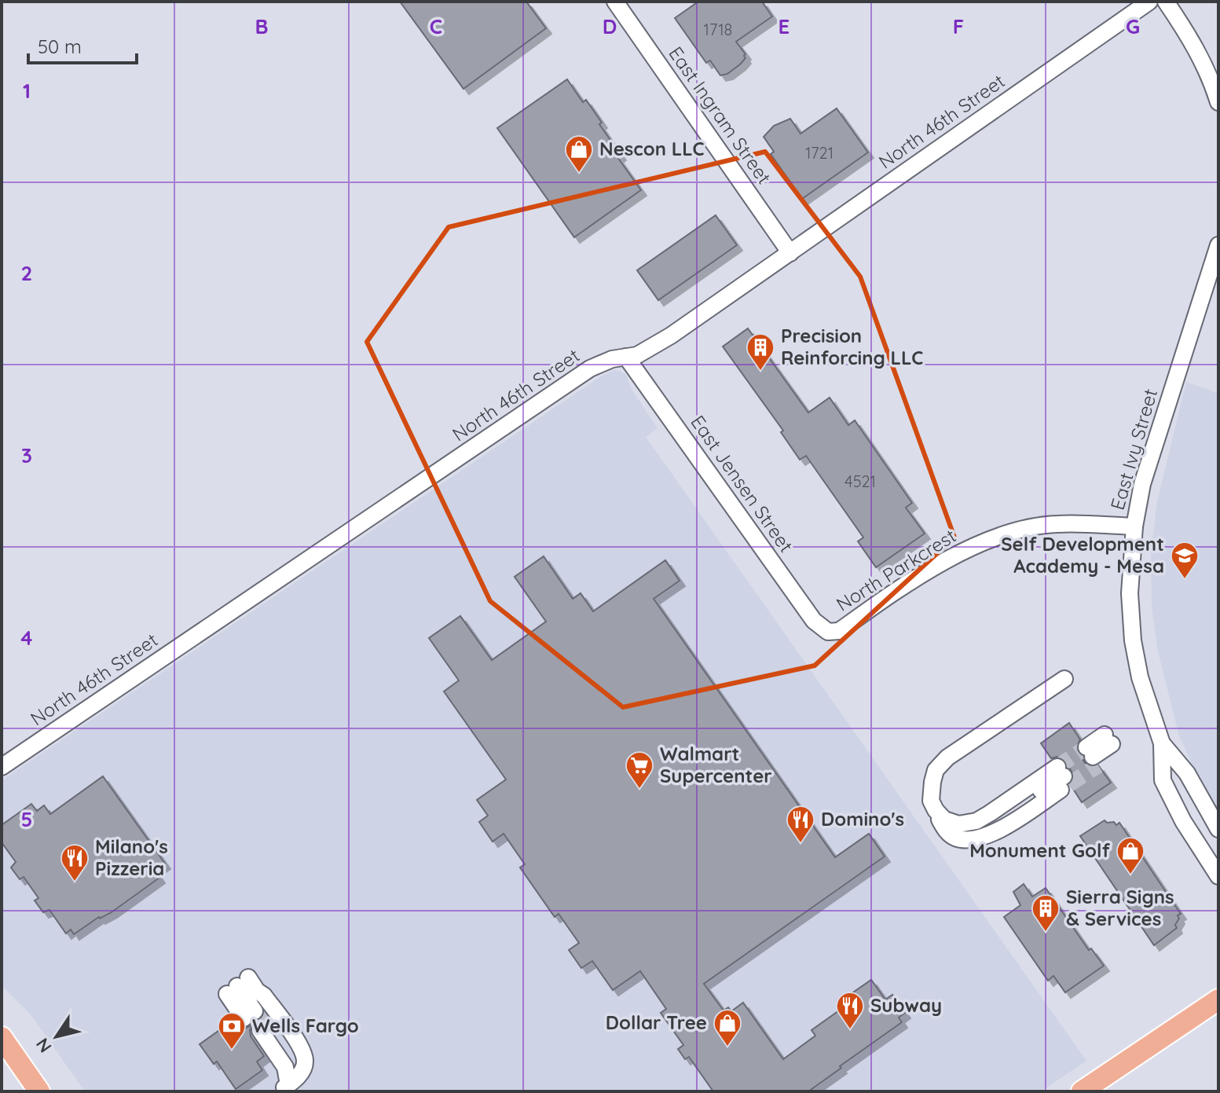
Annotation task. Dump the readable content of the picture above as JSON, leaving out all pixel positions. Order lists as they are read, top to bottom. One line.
{"streets":{"street":["East Ingram Street","North 46th Street","East Ivy Street","East Jensen Street","North Parkcrest"]},"crossings":[["East Ingram Street","North 46th Street"],["North 46th Street","East Jensen Street"],["East Ivy Street","North Parkcrest"],["East Jensen Street","North Parkcrest"]],"places":{"shop":["Nescon LLC","Monument Golf","Dollar Tree"],"building":["Precision Reinforcing LLC","Sierra Signs & Services"],"school or university":["Self Development Academy - Mesa"],"supermarket":["Walmart Supercenter"],"restaurant":["Domino's","Milano's Pizzeria","Subway"],"bank":["Wells Fargo"]},"house_numbers":["1718","1721","4521"],"scale_bar":"50 m","north":"bottom left","grid":{"columns":["B","C","D","E","F","G"],"rows":["1","2","3","4","5"]}}
